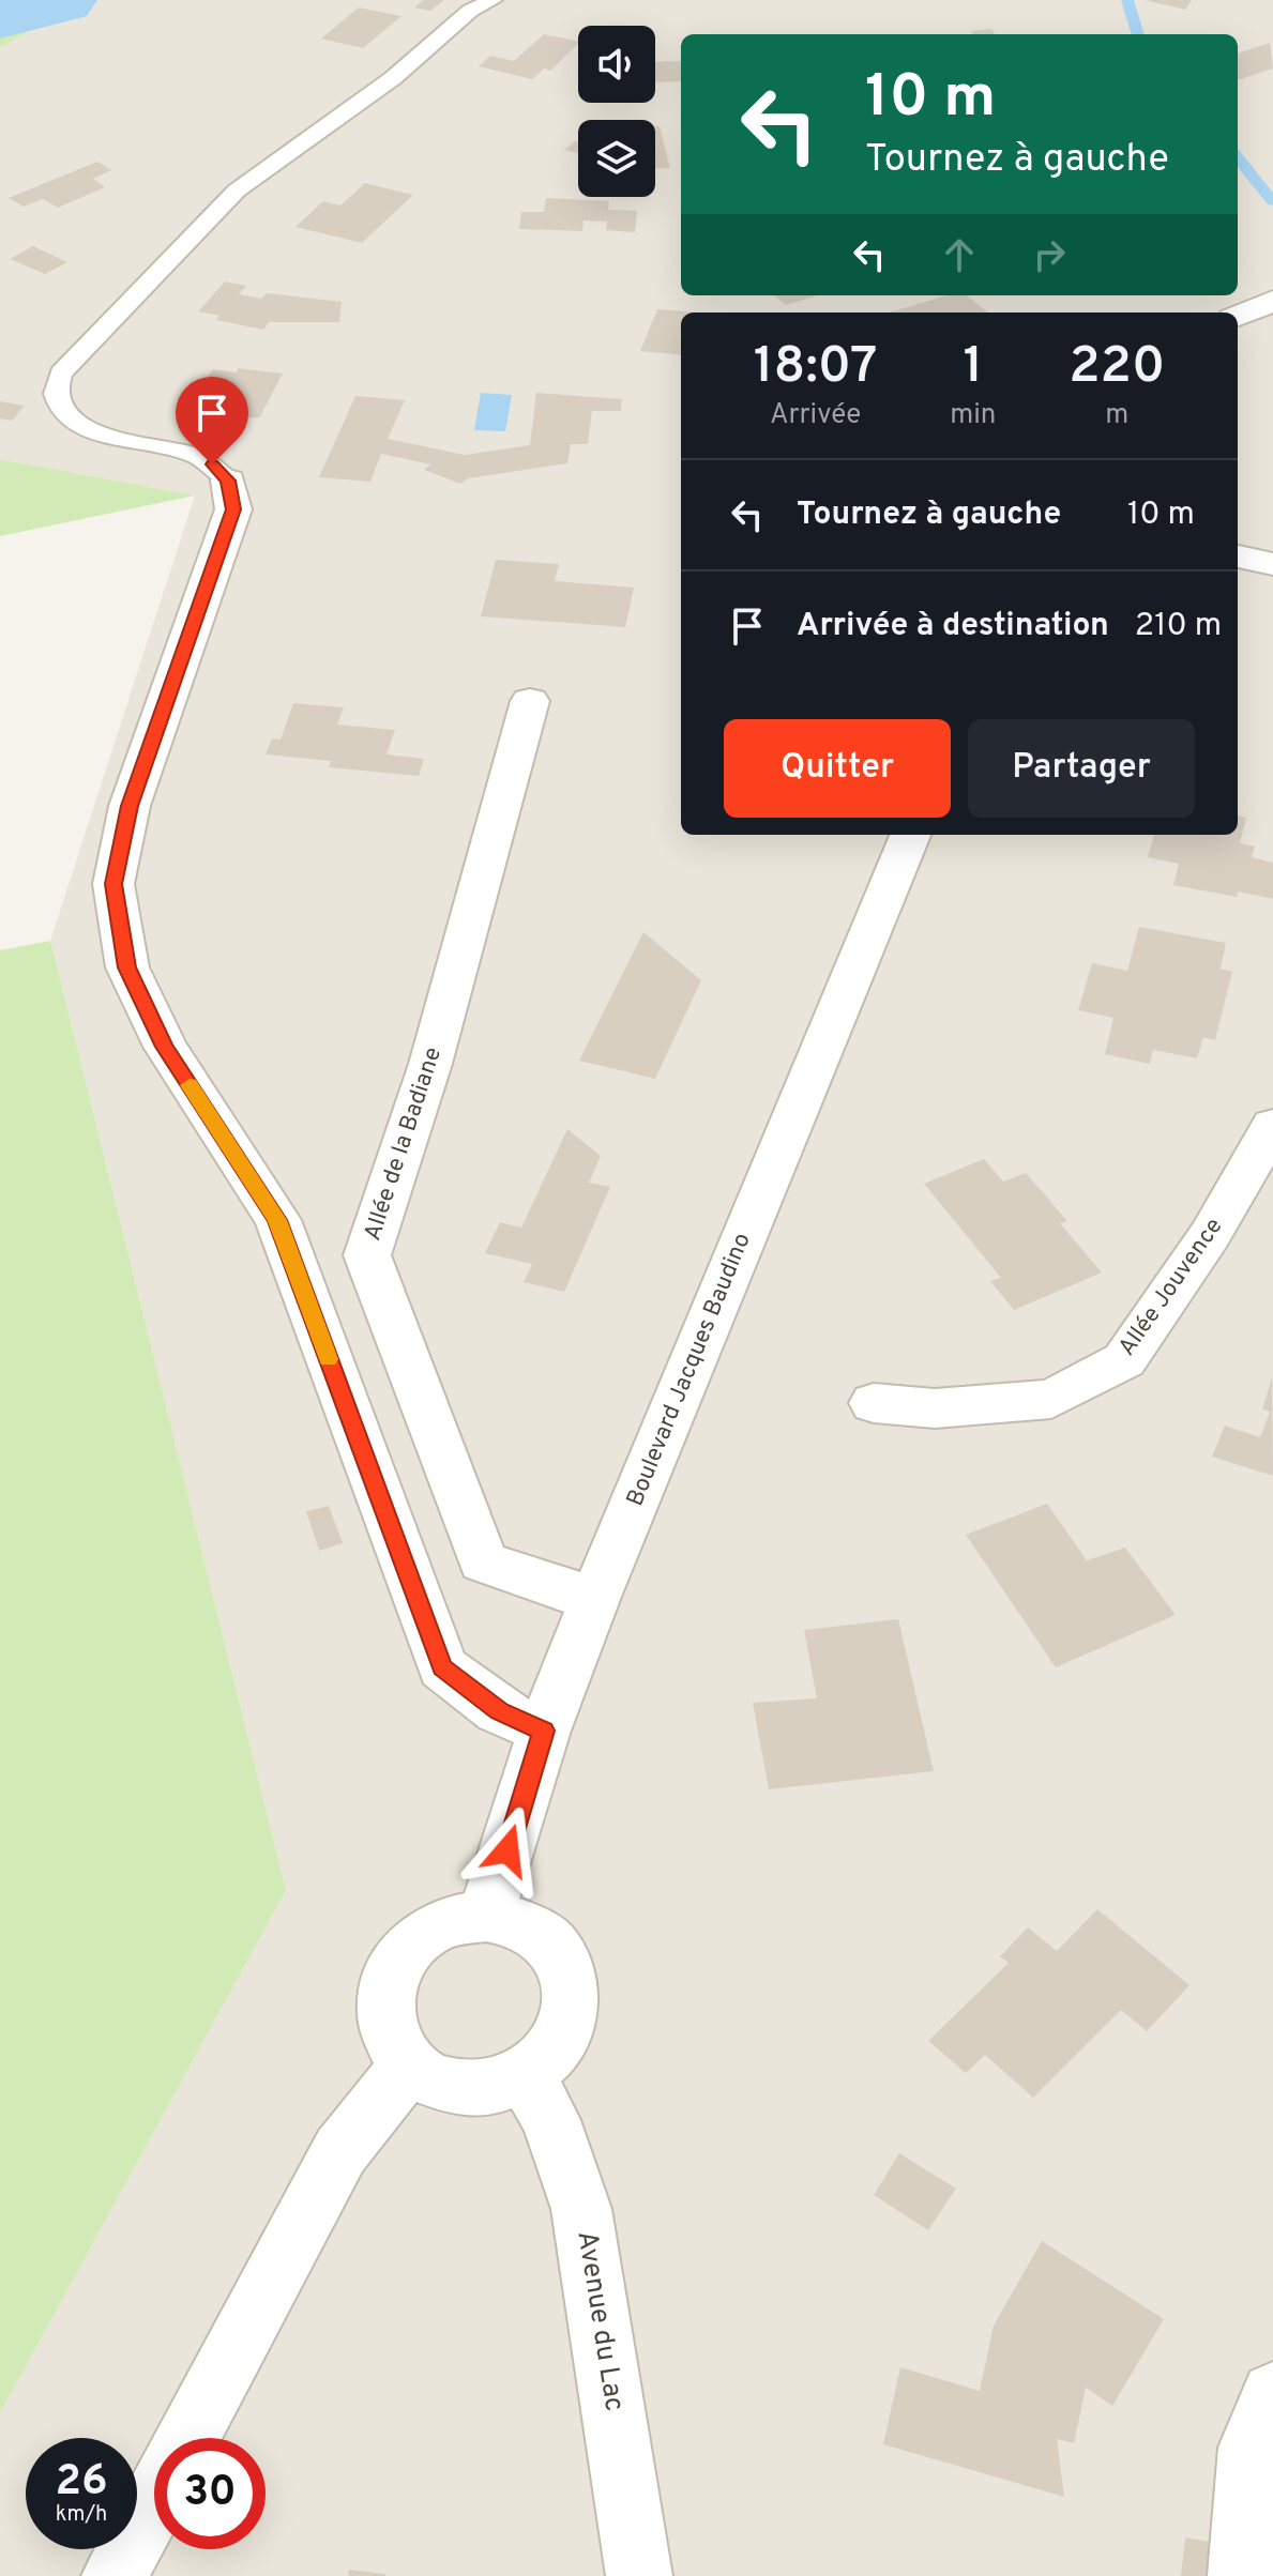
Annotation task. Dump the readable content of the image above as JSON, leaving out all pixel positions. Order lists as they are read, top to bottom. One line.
{"streets":{"street":["Allée de la Badiane","Allée Jouvence","Boulevard Jacques Baudino","Avenue du Lac"]},"crossings":[["Allée de la Badiane","Boulevard Jacques Baudino"],["Boulevard Jacques Baudino","Avenue du Lac"]],"page":{"turn":["10 m","Tournez à gauche"],"eta":["18:07","Arrivée","1","min","220","m"],"list":[{"name":"Tournez à gauche","value":"10 m"},{"name":"Arrivée à destination","value":"210 m"}],"buttons":["Quitter","Partager"],"speed":"26 km/h","limit":"30"}}
